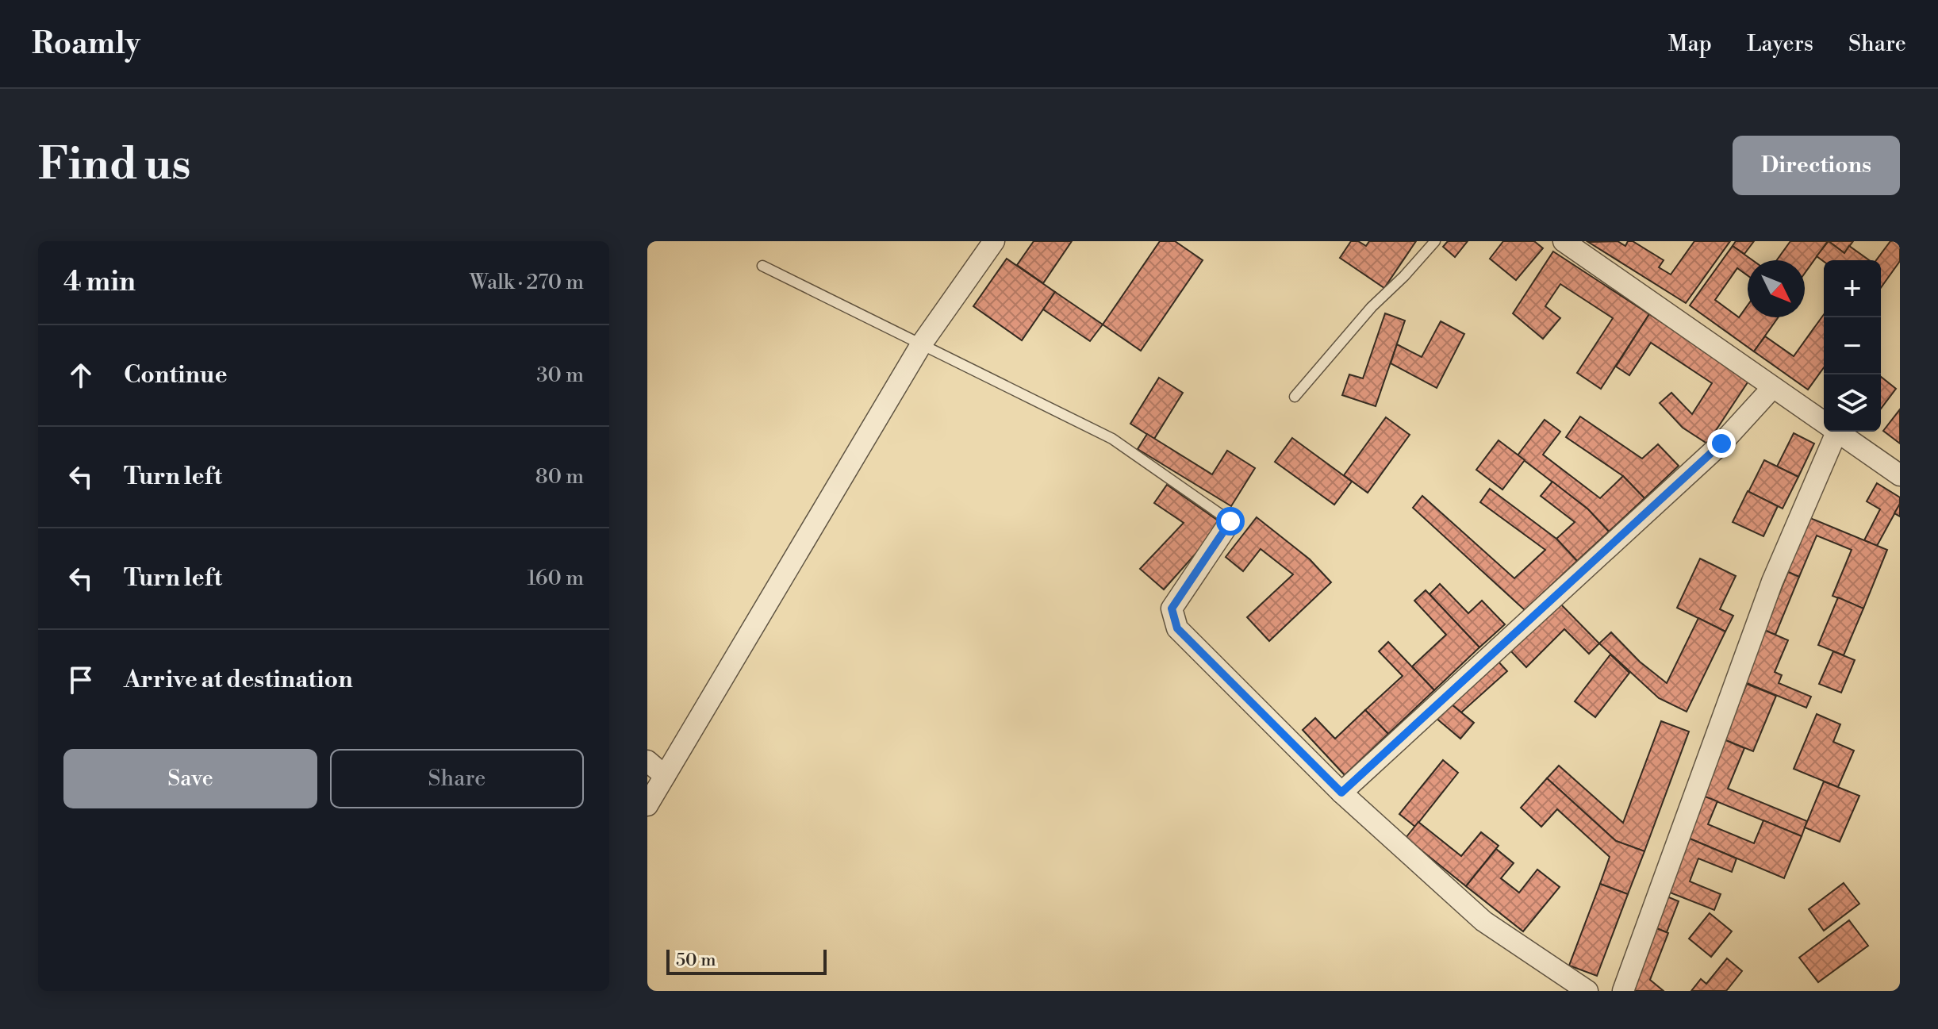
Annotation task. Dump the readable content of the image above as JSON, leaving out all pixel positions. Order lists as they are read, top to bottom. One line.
{"scale_bar":"50 m","north":"bottom right","page":{"header":"Roamly","nav":["Map","Layers","Share"],"buttons":["Directions",["Save","Share"]],"title":"Find us","heading":["4 min","Walk · 270 m"],"map_buttons":["+","−"],"list":[["Continue","30 m"],["Turn left","80 m"],["Turn left","160 m"],"Arrive at destination"],"scale":"50 m"}}
